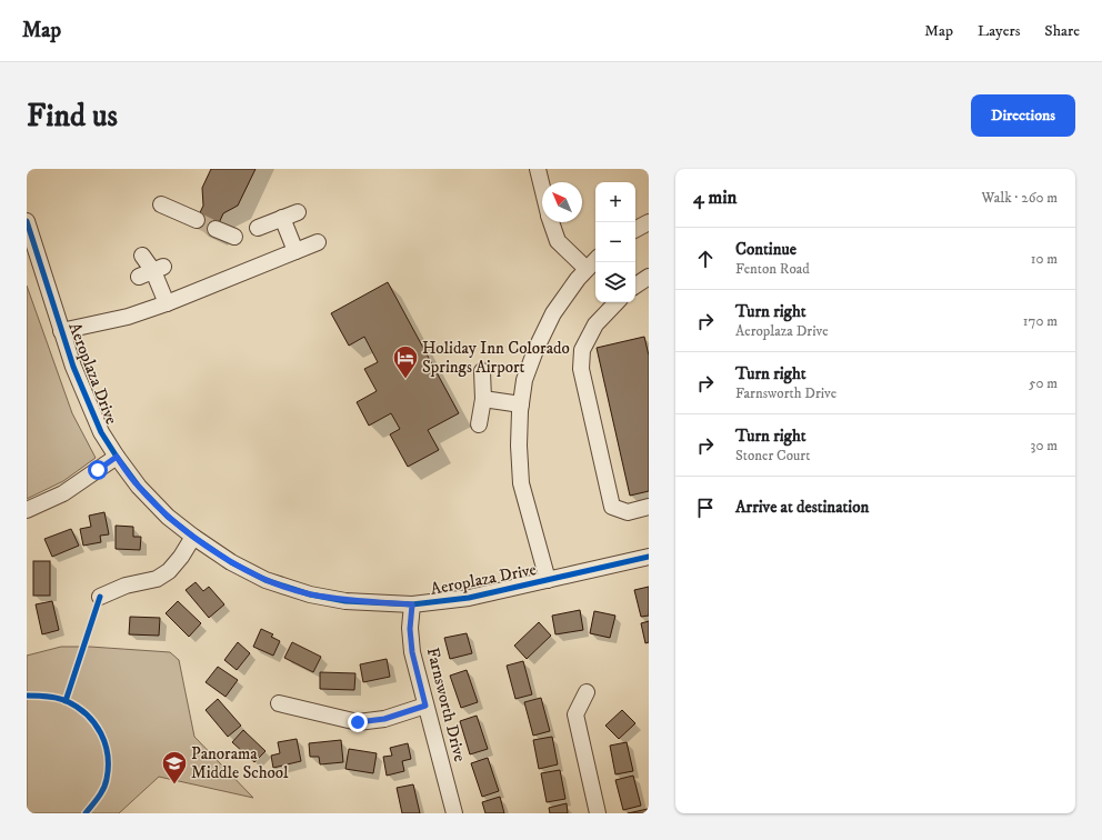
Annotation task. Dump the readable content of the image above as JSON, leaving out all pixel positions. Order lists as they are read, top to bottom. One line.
{"streets":{"street":["Aeroplaza Drive","Farnsworth Drive"]},"crossings":[["Aeroplaza Drive","Farnsworth Drive"]],"places":{"hotel":["Holiday Inn Colorado Springs Airport"],"school or university":["Panorama Middle School"]},"north":"top left","page":{"header":"Map","nav":["Map","Layers","Share"],"buttons":"Directions","title":"Find us","heading":["4 min","Walk · 260 m"],"map_buttons":["+","−"],"list":[["Continue","Fenton Road","10 m"],["Turn right","Aeroplaza Drive","170 m"],["Turn right","Farnsworth Drive","50 m"],["Turn right","Stoner Court","30 m"],"Arrive at destination"]}}
